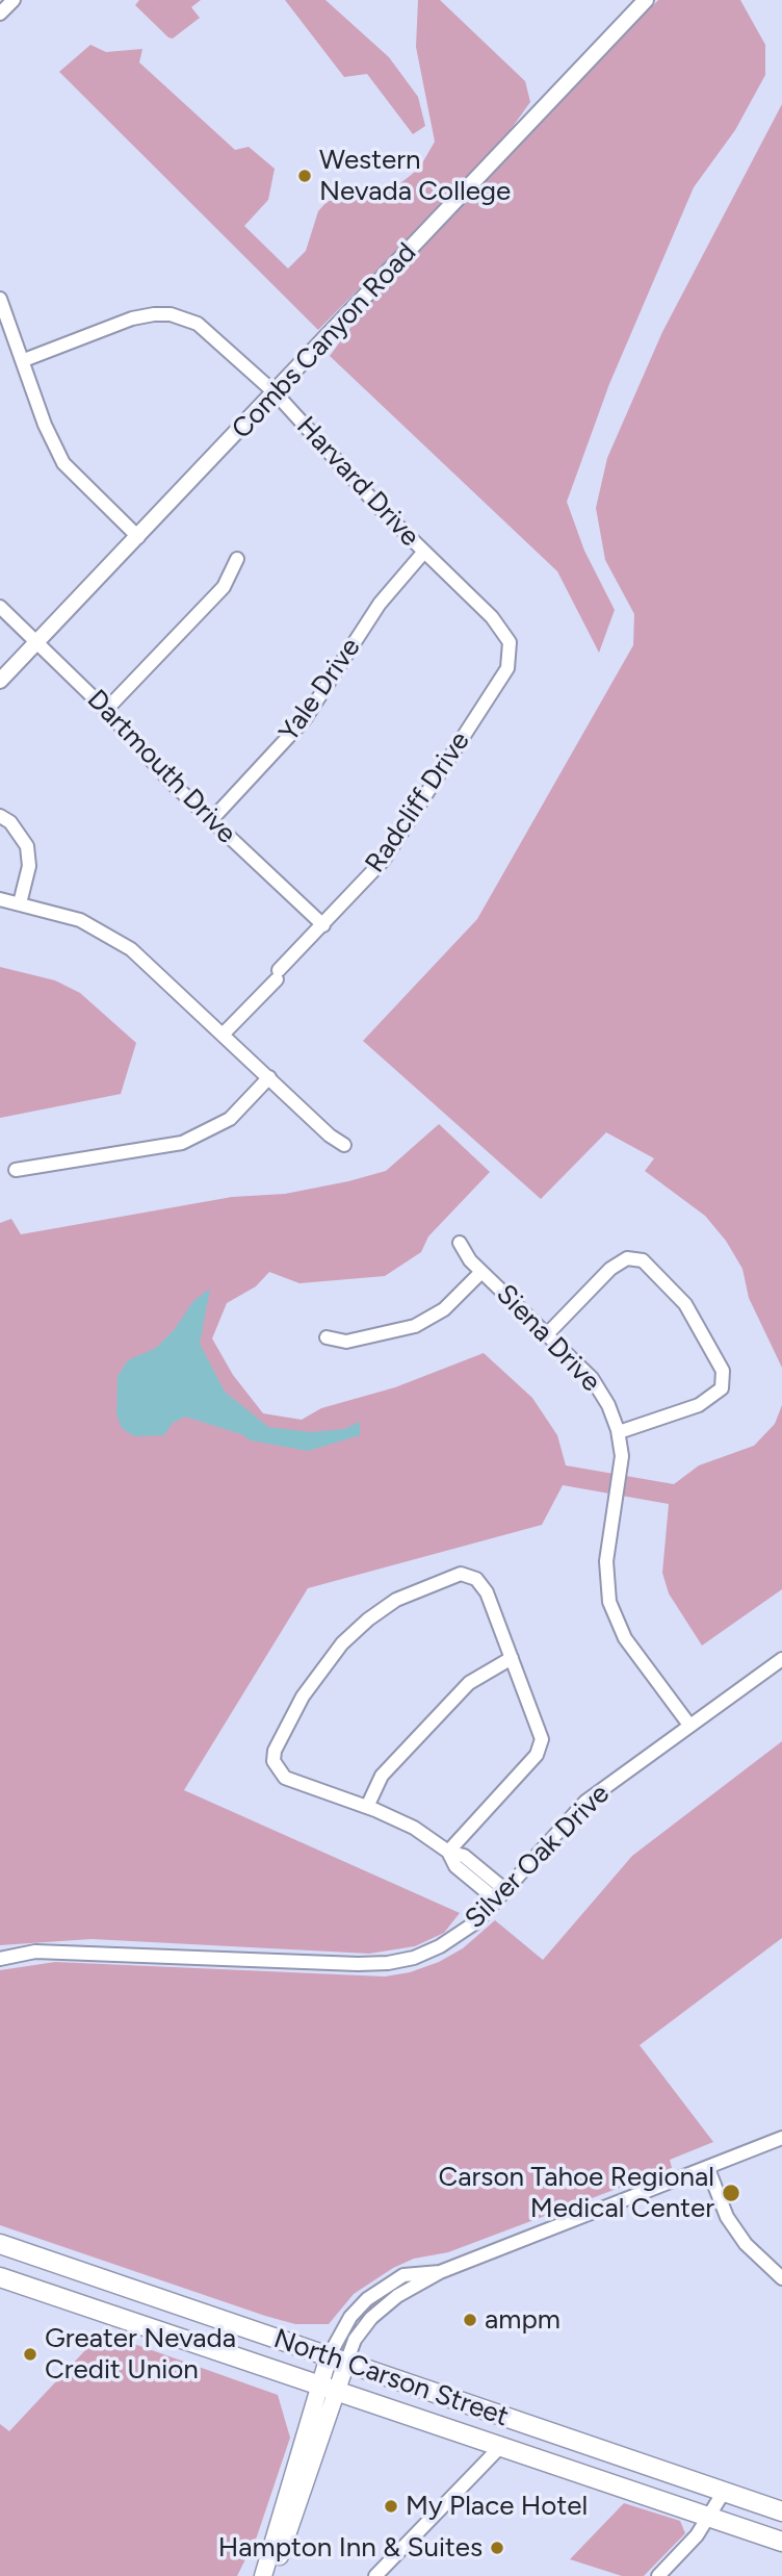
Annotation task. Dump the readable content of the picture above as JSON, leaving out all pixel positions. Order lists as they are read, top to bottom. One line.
{"streets":{"main road":["North Carson Street"],"street":["Combs Canyon Road","Harvard Drive","Yale Drive","Dartmouth Drive","Radcliff Drive","Siena Drive","Silver Oak Drive"]},"crossings":[["Combs Canyon Road","Harvard Drive"],["Combs Canyon Road","Dartmouth Drive"],["Harvard Drive","Yale Drive"],["Harvard Drive","Radcliff Drive"],["Yale Drive","Dartmouth Drive"],["Dartmouth Drive","Radcliff Drive"],["Siena Drive","Silver Oak Drive"]],"places":["Western Nevada College","Carson Tahoe Regional Medical Center","ampm","Greater Nevada Credit Union","My Place Hotel","Hampton Inn & Suites"]}
